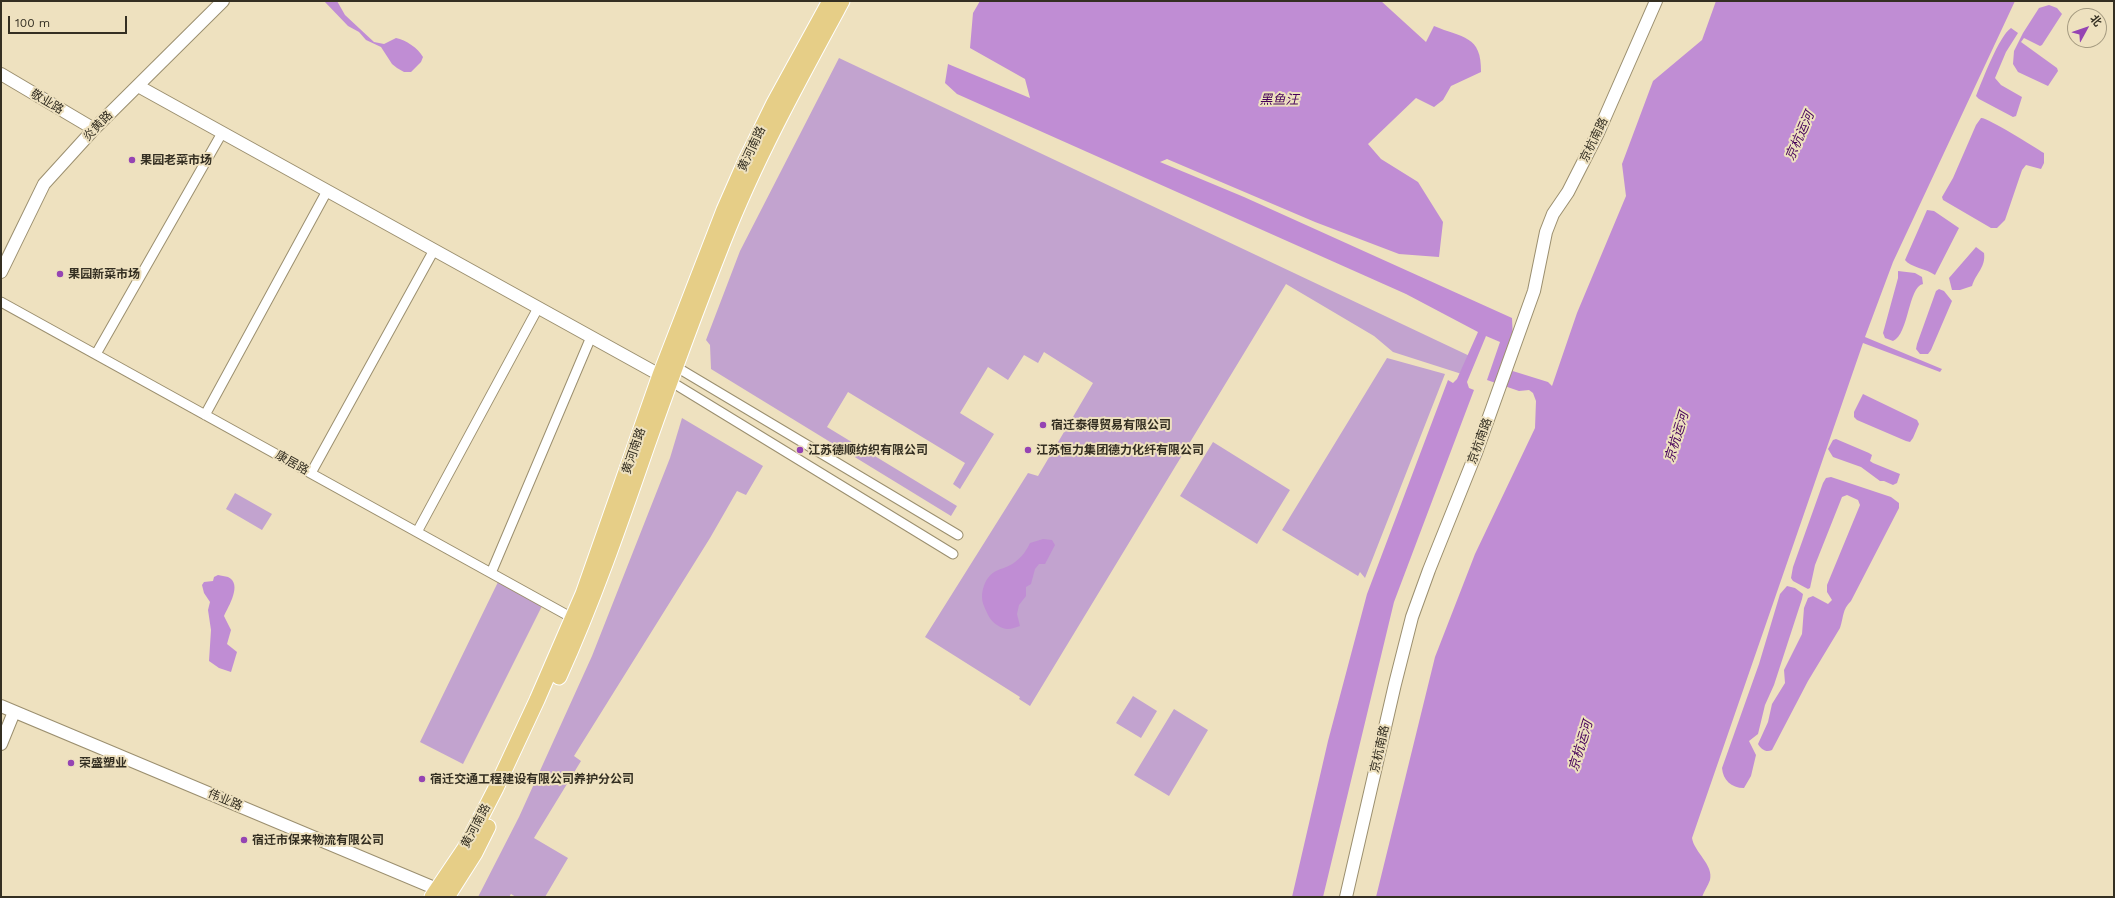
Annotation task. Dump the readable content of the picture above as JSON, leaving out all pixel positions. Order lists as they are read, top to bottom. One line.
{"streets":{"main road":["黄河南路"],"street":["敬业路","炎黄路","京杭南路","康居路","伟业路"]},"crossings":[["敬业路","炎黄路"],["黄河南路","康居路"],["黄河南路","伟业路"]],"water":["黑鱼汪","京杭运河"],"places":["果园老菜市场","果园新菜市场","宿迁泰得贸易有限公司","江苏德顺纺织有限公司","江苏恒力集团德力化纤有限公司","荣盛塑业","宿迁交通工程建设有限公司养护分公司","宿迁市保来物流有限公司"],"scale_bar":"100 m","north":"top right"}
